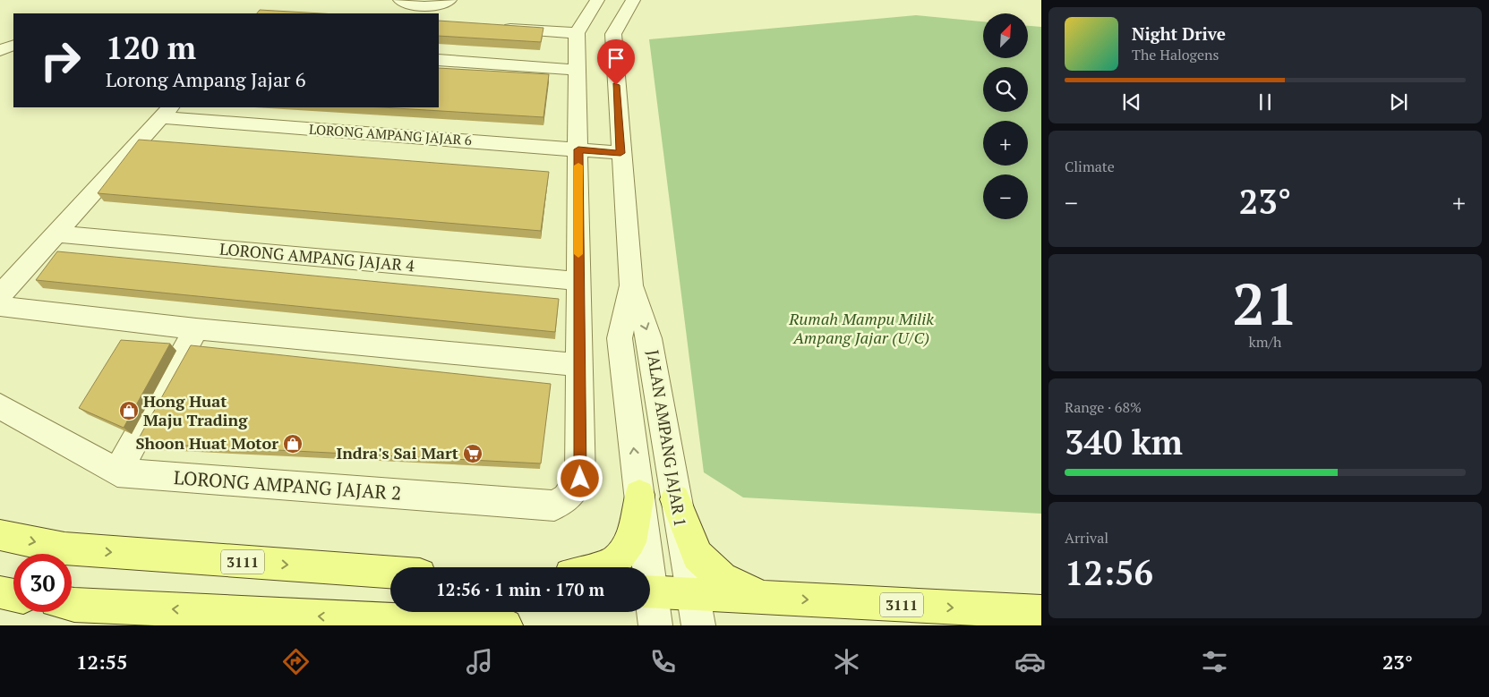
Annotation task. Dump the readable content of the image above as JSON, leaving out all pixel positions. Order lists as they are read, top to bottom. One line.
{"streets":{"main road":["3111"],"street":["LORONG AMPANG JAJAR 6","LORONG AMPANG JAJAR 4","JALAN AMPANG JAJAR 1","LORONG AMPANG JAJAR 2"]},"crossings":[["LORONG AMPANG JAJAR 6","JALAN AMPANG JAJAR 1"],["JALAN AMPANG JAJAR 1","3111"]],"parks":["Rumah Mampu Milik Ampang Jajar (U/C)"],"places":{"shop":["Hong Huat Maju Trading","Shoon Huat Motor"],"supermarket":["Indra's Sai Mart"]},"north":"top right","page":{"map_buttons":["+","−"],"turn":["120 m","Lorong Ampang Jajar 6"],"song":["Night Drive","The Halogens"],"tile":["Climate",["21","km/h"],["Range · 68%","340 km"],["Arrival","12:56"]],"heat":["−","23°","+"],"limit":"30","trip":"12:56 · 1 min · 170 m","tabs":["12:55","23°"]}}
